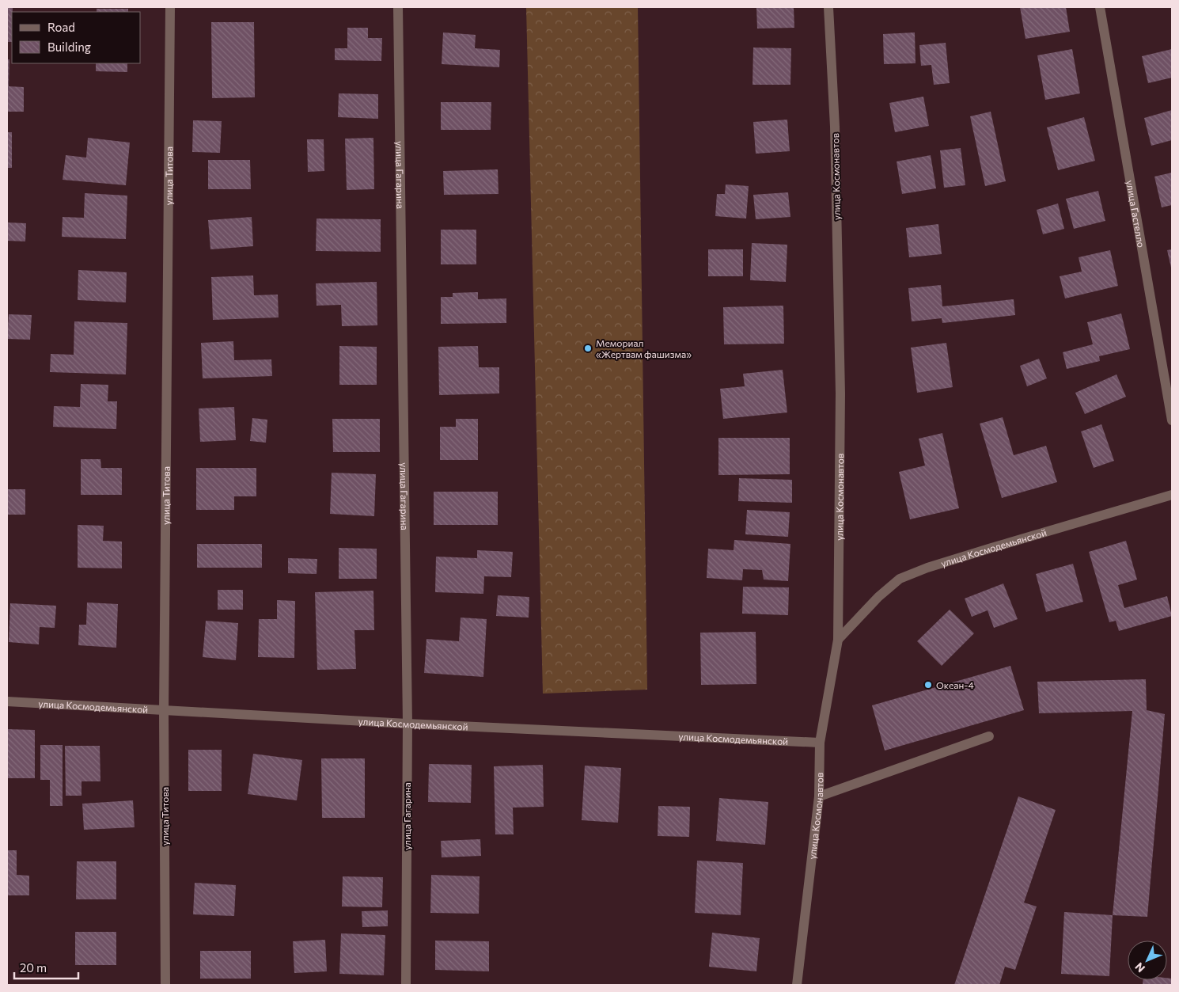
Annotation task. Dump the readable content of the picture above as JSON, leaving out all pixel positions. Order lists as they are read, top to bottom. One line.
{"streets":{"street":["улица Титова","улица Гагарина","улица Космонавтов","улица Гастелло","улица Космодемьянской"]},"crossings":[["улица Титова","улица Космодемьянской"],["улица Гагарина","улица Космодемьянской"],["улица Космонавтов","улица Космодемьянской"]],"places":["Мемориал «Жертвам фашизма»","Океан-4"],"legend":["Road","Building"],"scale_bar":"20 m","north":"bottom left"}
